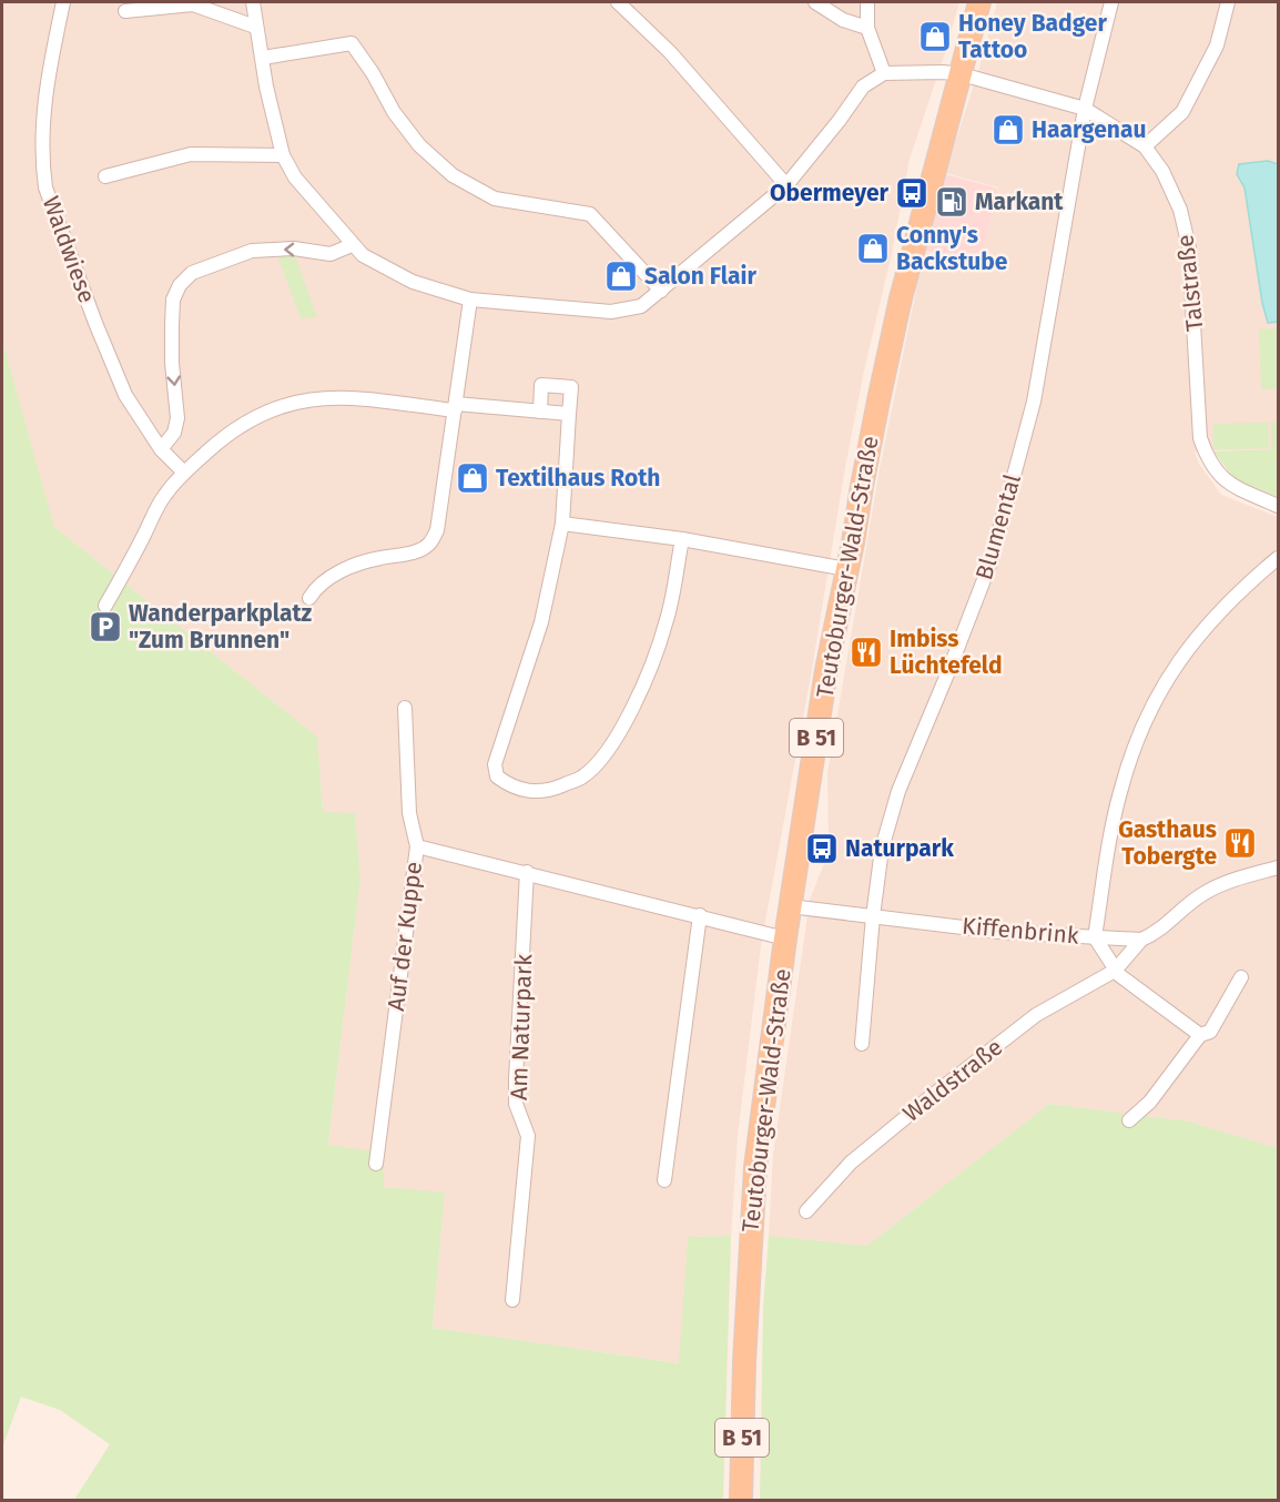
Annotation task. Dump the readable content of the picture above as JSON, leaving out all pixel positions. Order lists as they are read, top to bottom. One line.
{"streets":{"main road":["Teutoburger-Wald-Straße","B 51"],"street":["Waldwiese","Talstraße","Blumental","Kiffenbrink","Auf der Kuppe","Am Naturpark","Waldstraße"]},"crossings":[["Talstraße","Blumental"],["Talstraße","Teutoburger-Wald-Straße"],["Blumental","Kiffenbrink"],["Teutoburger-Wald-Straße","Kiffenbrink"]],"places":{"shop":["Honey Badger Tattoo","Haargenau","Conny's Backstube","Salon Flair","Textilhaus Roth"],"bus stop":["Obermeyer","Naturpark"],"fuel station":["Markant"],"parking":["Wanderparkplatz \"Zum Brunnen\""],"restaurant":["Imbiss Lüchtefeld","Gasthaus Tobergte"]}}
